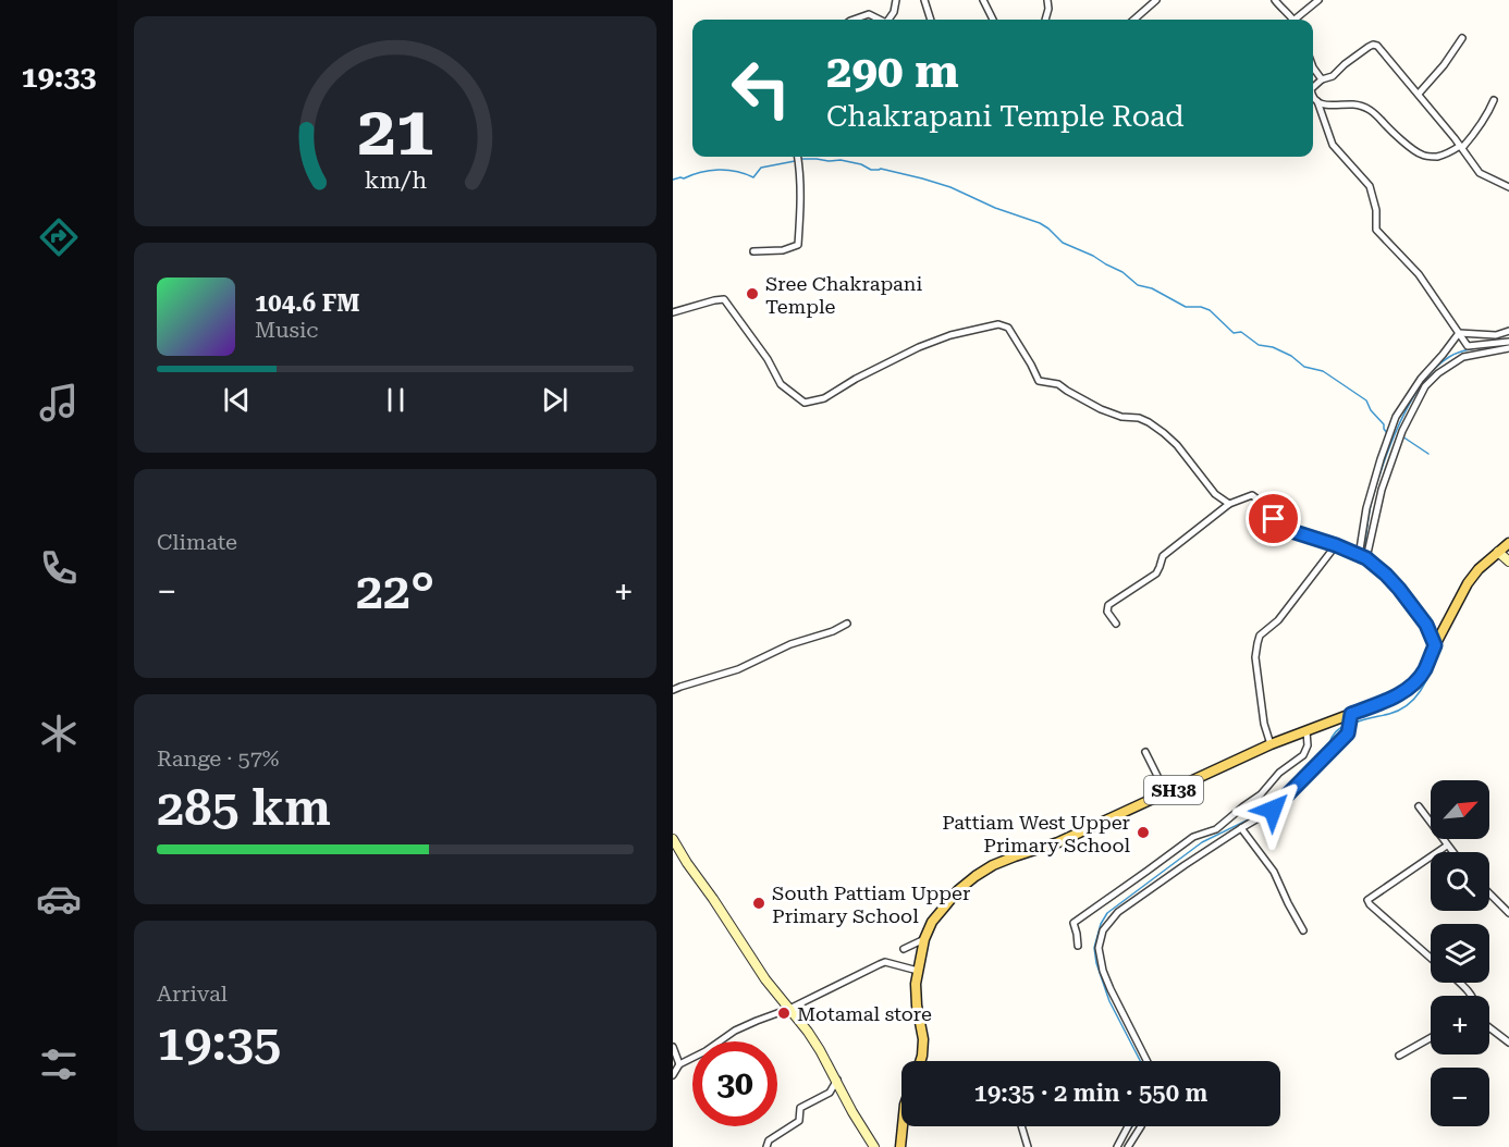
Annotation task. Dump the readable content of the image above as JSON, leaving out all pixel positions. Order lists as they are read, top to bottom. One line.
{"streets":{"main road":["SH38"]},"places":["Sree Chakrapani Temple","Pattiam West Upper Primary School","South Pattiam Upper Primary School","Motamal store"],"north":"top right","page":{"tabs":"19:33","turn":["290 m","Chakrapani Temple Road"],"song":["104.6 FM","Music"],"tile":["Climate",["Range · 57%","285 km"],["Arrival","19:35"]],"heat":["−","22°","+"],"map_buttons":["+","−"],"limit":"30","trip":"19:35 · 2 min · 550 m","gauge":["21","km/h"]}}
